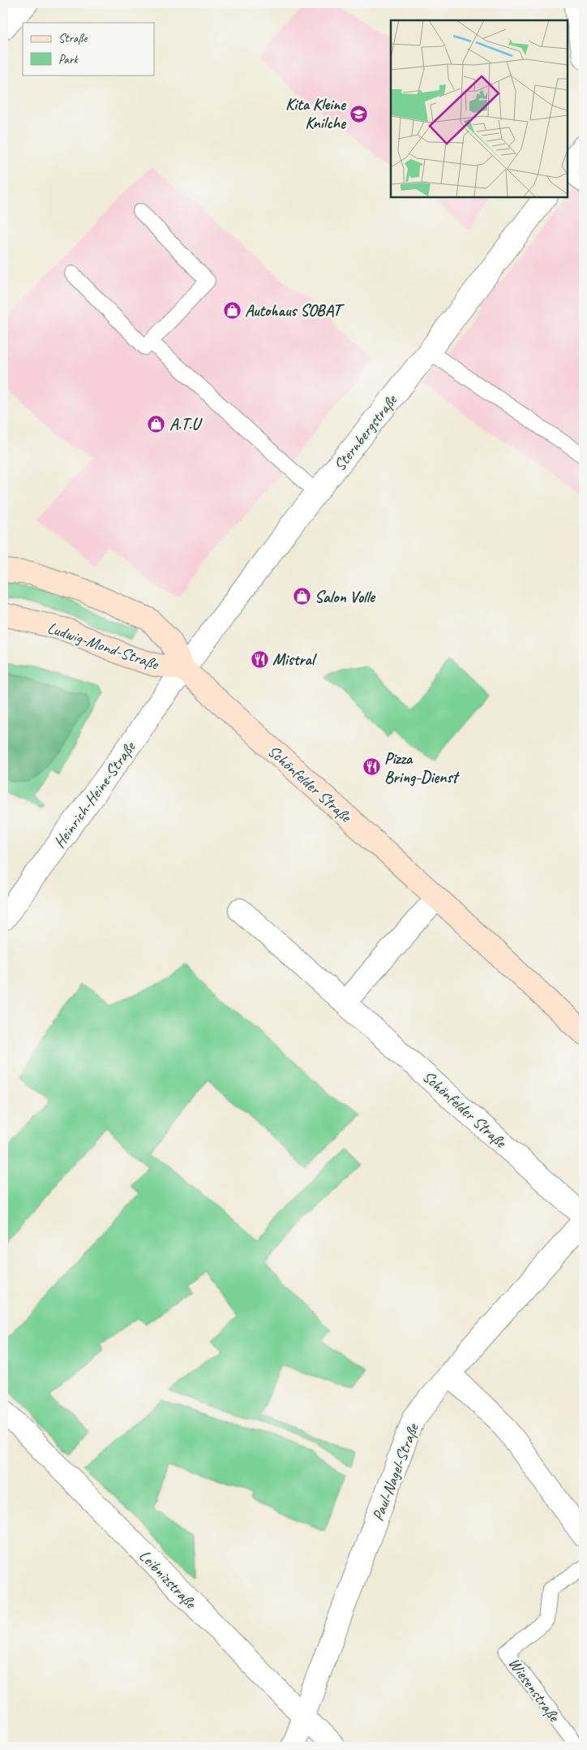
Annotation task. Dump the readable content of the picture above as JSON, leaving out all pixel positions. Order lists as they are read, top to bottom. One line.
{"streets":{"main road":["Ludwig-Mond-Straße","Schönfelder Straße"],"street":["Sternbergstraße","Heinrich-Heine-Straße","Paul-Nagel-Straße","Leibnizstraße"],"lane":["Wiesenstraße"]},"crossings":[["Sternbergstraße","Ludwig-Mond-Straße"],["Sternbergstraße","Schönfelder Straße"],["Sternbergstraße","Heinrich-Heine-Straße"],["Ludwig-Mond-Straße","Schönfelder Straße"],["Ludwig-Mond-Straße","Heinrich-Heine-Straße"],["Schönfelder Straße","Heinrich-Heine-Straße"],["Paul-Nagel-Straße","Leibnizstraße"]],"places":{"school or university":["Kita Kleine Knilche"],"shop":["Autohaus SOBAT","A.T.U","Salon Volle"],"restaurant":["Mistral","Pizza Bring-Dienst"]},"legend":["Straße","Park"]}
